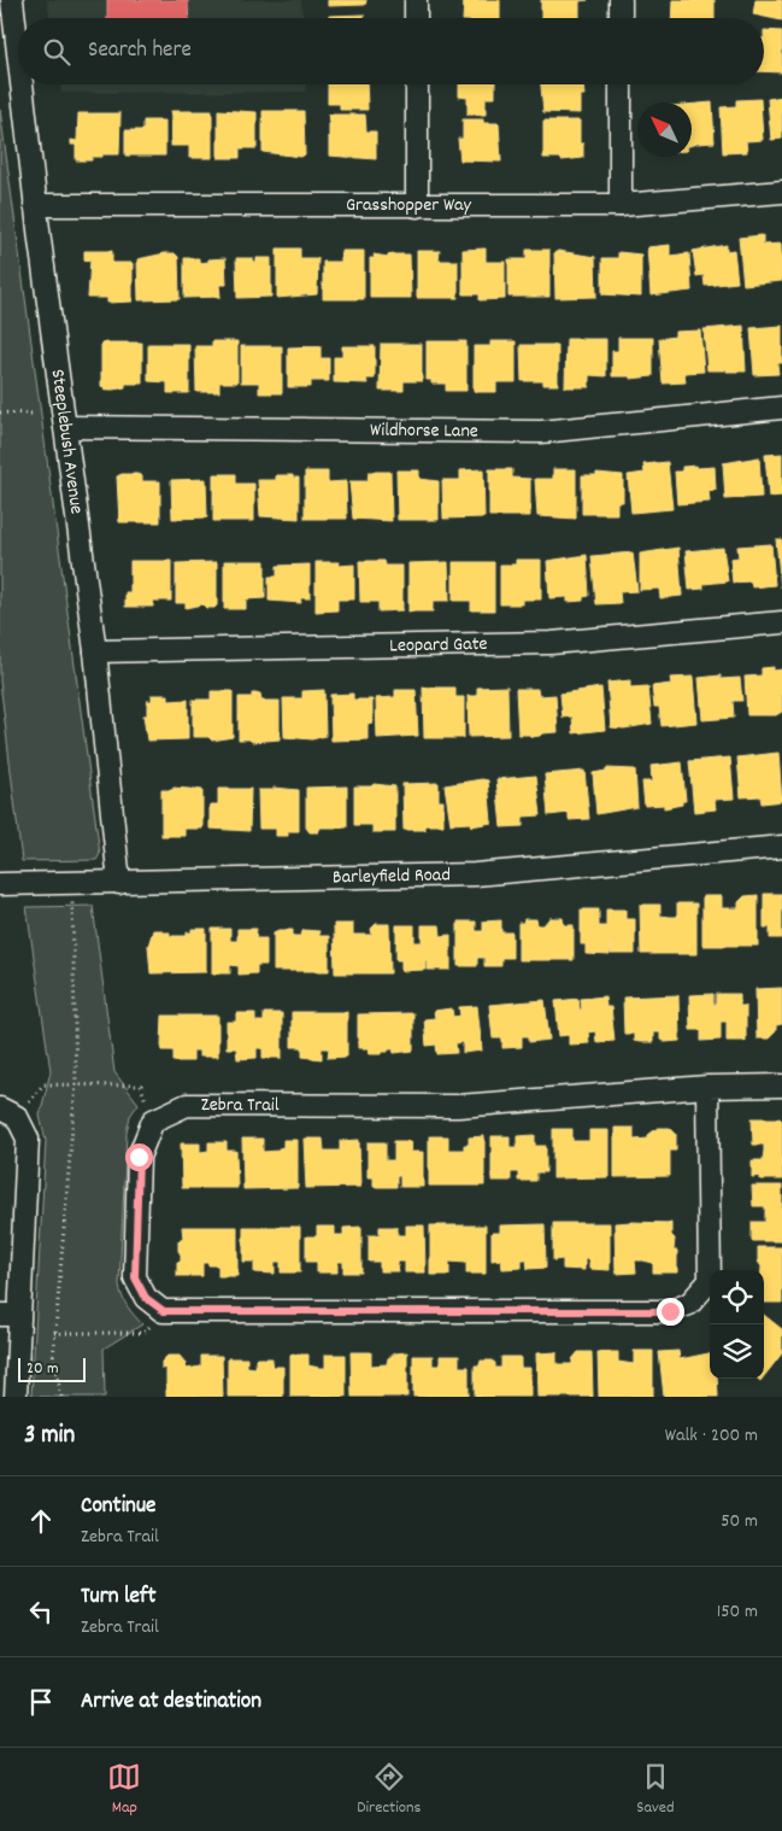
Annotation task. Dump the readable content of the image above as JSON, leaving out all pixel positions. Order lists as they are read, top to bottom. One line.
{"streets":{"street":["Grasshopper Way","Wildhorse Lane","Steeplebush Avenue","Leopard Gate","Barleyfield Road","Zebra Trail"]},"crossings":[["Grasshopper Way","Steeplebush Avenue"],["Wildhorse Lane","Steeplebush Avenue"],["Steeplebush Avenue","Leopard Gate"],["Steeplebush Avenue","Barleyfield Road"]],"scale_bar":"20 m","north":"top left","page":{"search":"Search here","scale":"20 m","heading":["3 min","Walk · 200 m"],"list":[["Continue","Zebra Trail","50 m"],["Turn left","Zebra Trail","150 m"],"Arrive at destination"],"nav":["Map","Directions","Saved"]}}
